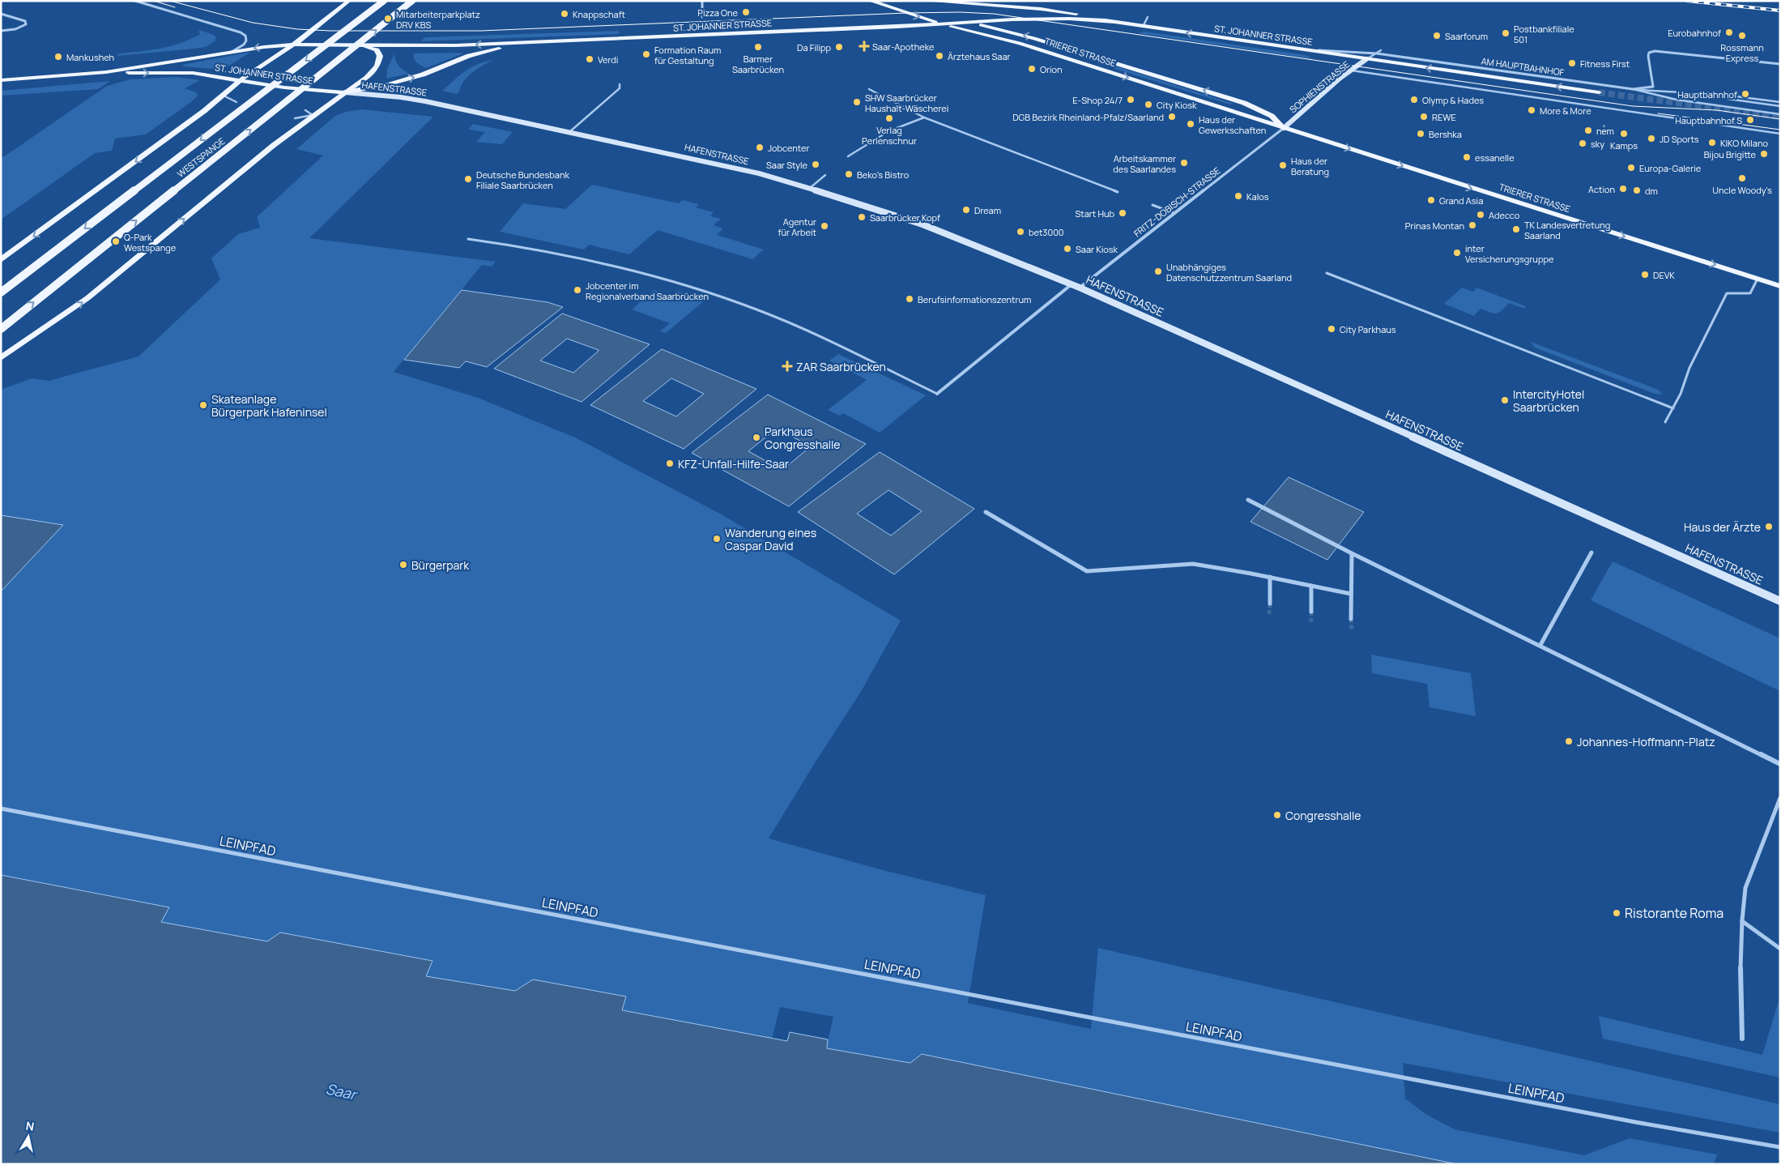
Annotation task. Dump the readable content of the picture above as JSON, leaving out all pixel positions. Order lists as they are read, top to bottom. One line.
{"streets":{"main road":["ST. JOHANNER STRASSE","TRIERER STRASSE","WESTSPANGE"],"street":["AM HAUPTBAHNHOF","SOPHIENSTRASSE","HAFENSTRASSE","FRITZ-DOBISCH-STRASSE"],"lane":["LEINPFAD"]},"crossings":[["ST. JOHANNER STRASSE","TRIERER STRASSE"],["ST. JOHANNER STRASSE","AM HAUPTBAHNHOF"],["ST. JOHANNER STRASSE","SOPHIENSTRASSE"],["ST. JOHANNER STRASSE","HAFENSTRASSE"],["TRIERER STRASSE","SOPHIENSTRASSE"],["TRIERER STRASSE","FRITZ-DOBISCH-STRASSE"],["SOPHIENSTRASSE","FRITZ-DOBISCH-STRASSE"],["HAFENSTRASSE","FRITZ-DOBISCH-STRASSE"]],"water":["Saar"],"places":{"other":["Pizza One","Knappschaft","Mitarbeiterparkplatz DRV KBS","Eurobahnhof","Postbankfiliale 501","Saarforum","Rossmann Express","Barmer Saarbrücken","Da Filipp","Formation Raum für Gestaltung","Ärztehaus Saar","Mankusheh","Verdi","Fitness First","Orion","Hauptbahnhof","E-Shop 24/7","Olymp & Hades","SHW Saarbrücker Haushalt-Wäscherei","City Kiosk","More & More","DGB Bezirk Rheinland-Pfalz/Saarland","REWE","Verlag Perlenschnur","Hauptbahnhof S","Haus der Gewerkschaften","ne̊m","Bershka","Kamps","JD Sports","KIKO Milano","sky","Jobcenter","Bijou Brigitte","essanelle","Arbeitskammer des Saarlandes","Saar Style","Haus der Beratung","Europa-Galerie","Beko's Bistro","Uncle Woody's","Deutsche Bundesbank Filiale Saarbrücken","Action","dm","Kalos","Grand Asia","Dream","Start Hub","Adecco","Saarbrücker Kopf","Prinas Montan","Agentur für Arbeit","TK Landesvertretung Saarland","bet3000","Q-Park Westspange","Saar Kiosk","inter Versicherungsgruppe","Unabhängiges Datenschutzzentrum Saarland","DEVK","Jobcenter im Regionalverband Saarbrücken","Berufsinformationszentrum","City Parkhaus","IntercityHotel Saarbrücken","Skateanlage Bürgerpark Hafeninsel","Parkhaus Congresshalle","KFZ-Unfall-Hilfe-Saar","Haus der Ärzte","Wanderung eines Caspar David","Bürgerpark","Johannes-Hoffmann-Platz","Congresshalle","Ristorante Roma"],"health":["Saar-Apotheke","ZAR Saarbrücken"]},"north":"top"}
